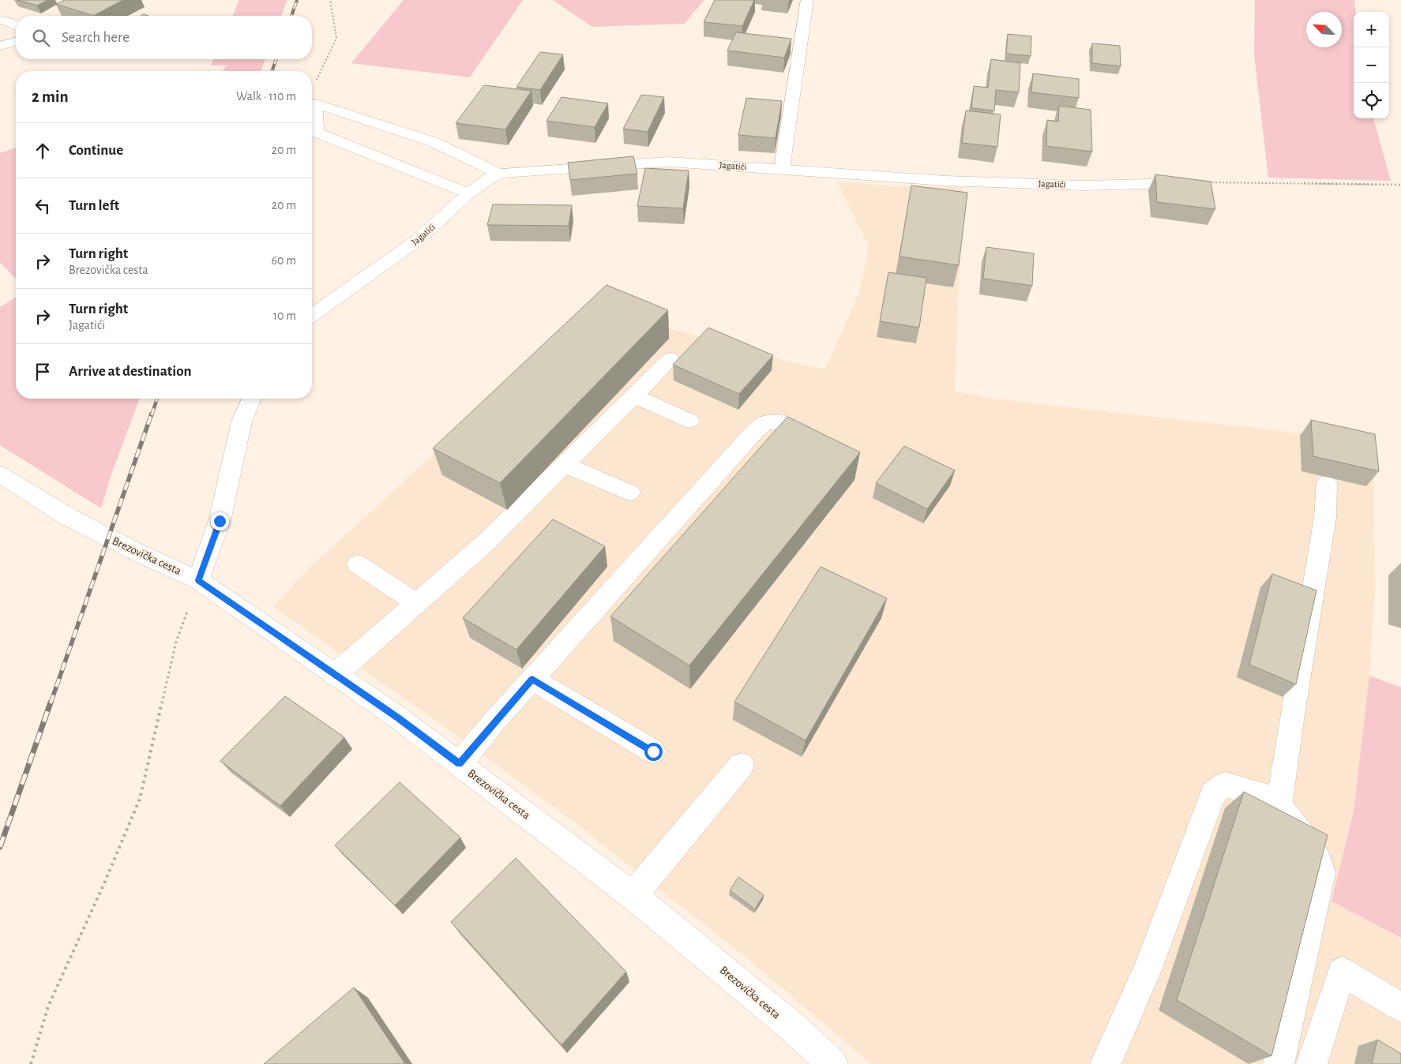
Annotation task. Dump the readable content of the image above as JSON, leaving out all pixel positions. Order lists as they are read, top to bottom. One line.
{"streets":{"street":["Jagatići","Brezovička cesta"]},"north":"top left","page":{"map_buttons":["+","−"],"search":"Search here","heading":["2 min","Walk · 110 m"],"list":[["Continue","20 m"],["Turn left","20 m"],["Turn right","Brezovička cesta","60 m"],["Turn right","Jagatići","10 m"],"Arrive at destination"]}}
